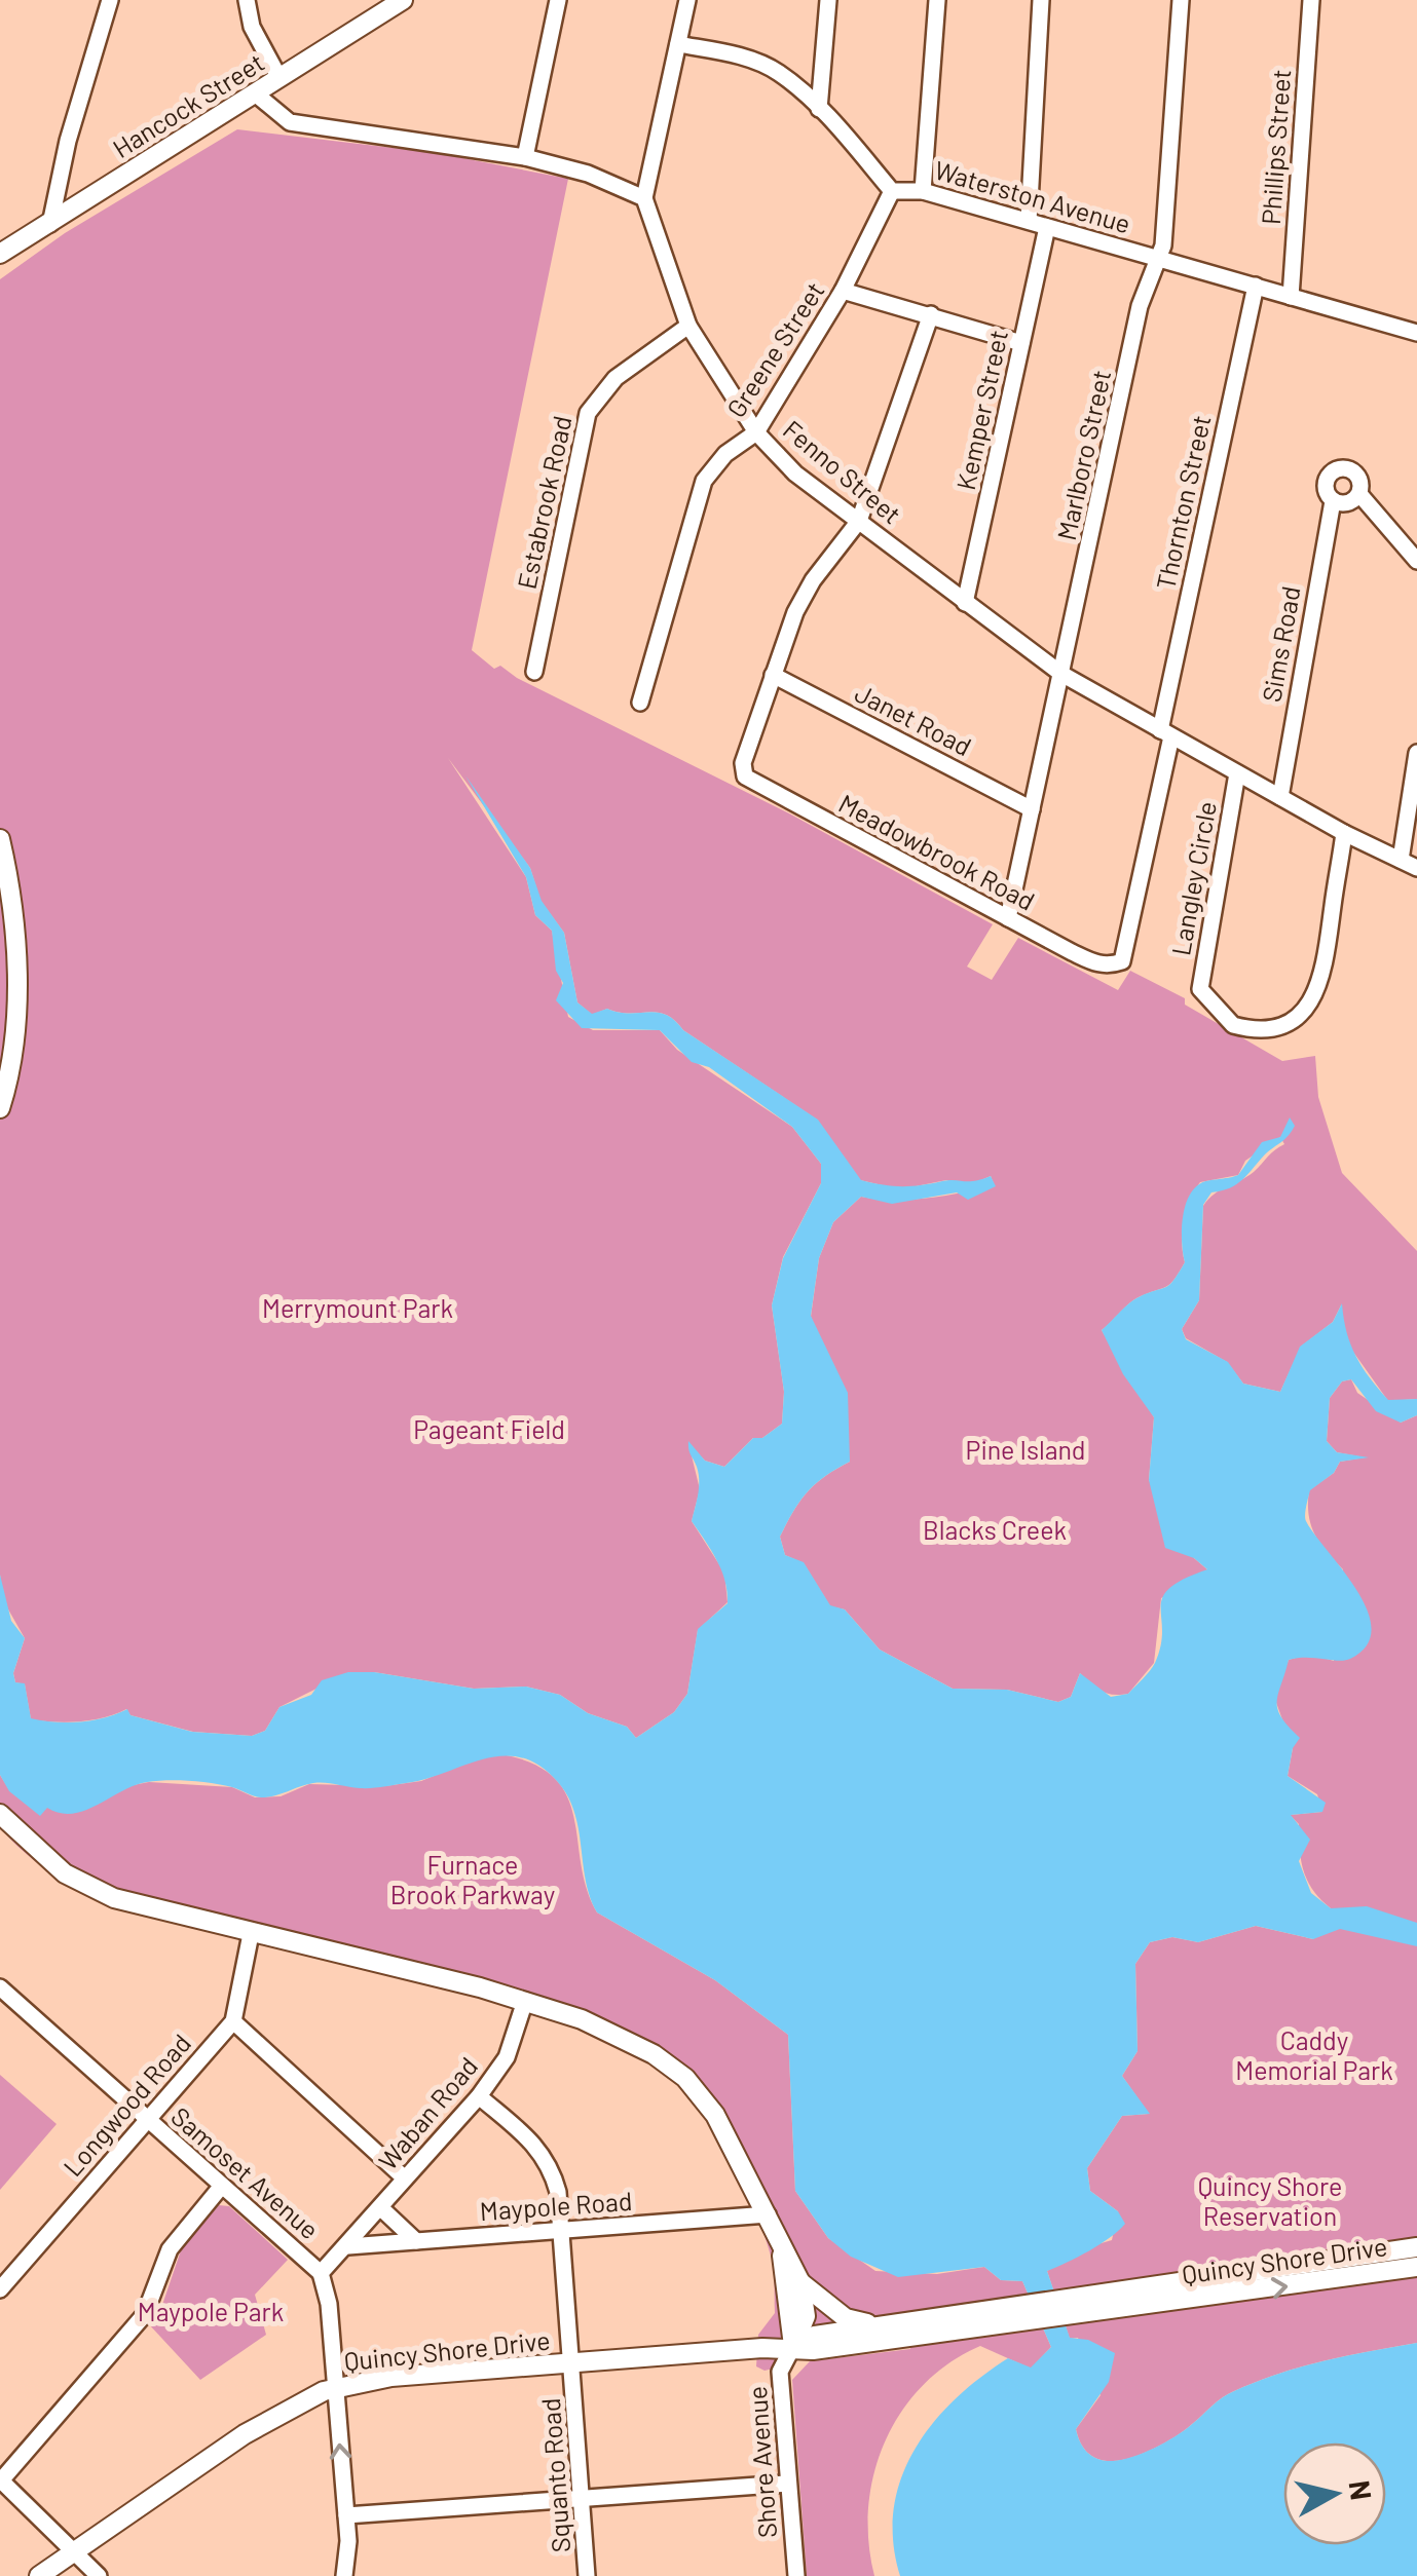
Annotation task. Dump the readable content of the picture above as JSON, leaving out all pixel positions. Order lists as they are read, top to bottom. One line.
{"streets":{"main road":["Hancock Street","Quincy Shore Drive"],"street":["Phillips Street","Waterston Avenue","Greene Street","Kemper Street","Marlboro Street","Fenno Street","Estabrook Road","Thornton Street","Sims Road","Janet Road","Meadowbrook Road","Langley Circle","Longwood Road","Waban Road","Samoset Avenue","Maypole Road","Shore Avenue","Squanto Road"]},"crossings":[["Phillips Street","Waterston Avenue"],["Waterston Avenue","Greene Street"],["Waterston Avenue","Kemper Street"],["Waterston Avenue","Marlboro Street"],["Waterston Avenue","Thornton Street"],["Greene Street","Fenno Street"],["Kemper Street","Fenno Street"],["Marlboro Street","Fenno Street"],["Marlboro Street","Janet Road"],["Marlboro Street","Meadowbrook Road"],["Fenno Street","Estabrook Road"],["Fenno Street","Thornton Street"],["Fenno Street","Sims Road"],["Fenno Street","Langley Circle"],["Thornton Street","Meadowbrook Road"],["Janet Road","Meadowbrook Road"],["Longwood Road","Samoset Avenue"],["Waban Road","Samoset Avenue"],["Waban Road","Maypole Road"],["Waban Road","Squanto Road"],["Samoset Avenue","Maypole Road"],["Samoset Avenue","Quincy Shore Drive"],["Maypole Road","Squanto Road"],["Quincy Shore Drive","Shore Avenue"],["Quincy Shore Drive","Squanto Road"]],"parks":["Merrymount Park","Pageant Field","Pine Island","Blacks Creek","Furnace Brook Parkway","Caddy Memorial Park","Quincy Shore Reservation","Maypole Park"],"north":"right"}
